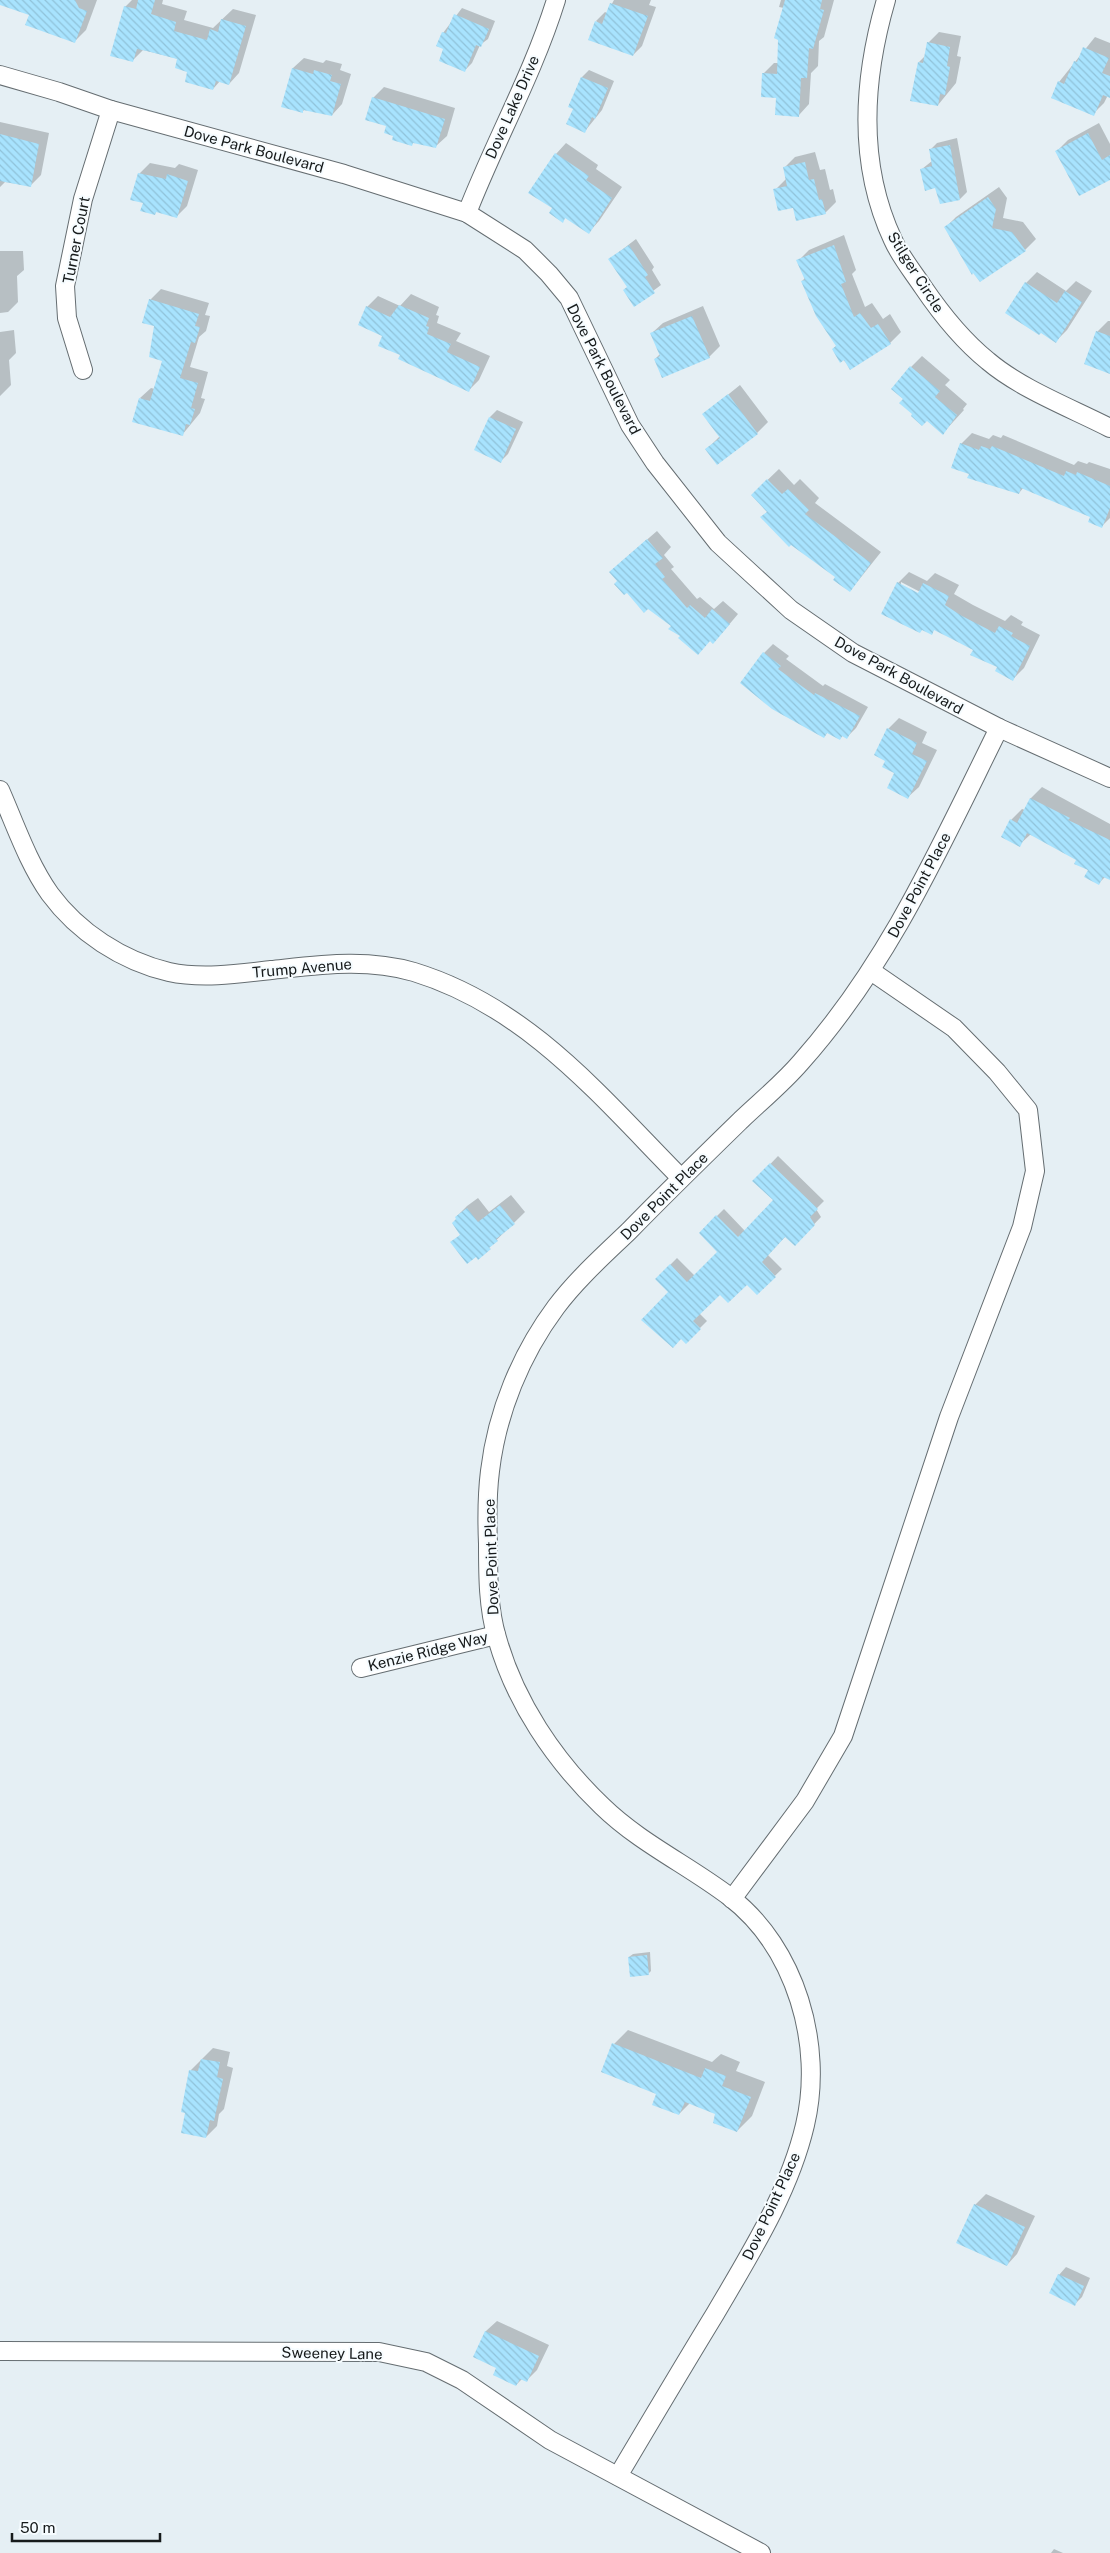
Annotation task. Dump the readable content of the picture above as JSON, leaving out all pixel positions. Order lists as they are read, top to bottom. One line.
{"streets":{"street":["Dove Lake Drive","Dove Park Boulevard","Turner Court","Stilger Circle","Dove Point Place","Trump Avenue","Kenzie Ridge Way","Sweeney Lane"]},"crossings":[["Dove Lake Drive","Dove Park Boulevard"],["Dove Park Boulevard","Turner Court"],["Dove Park Boulevard","Dove Point Place"],["Dove Point Place","Trump Avenue"],["Dove Point Place","Kenzie Ridge Way"],["Dove Point Place","Sweeney Lane"]],"scale_bar":"50 m"}
